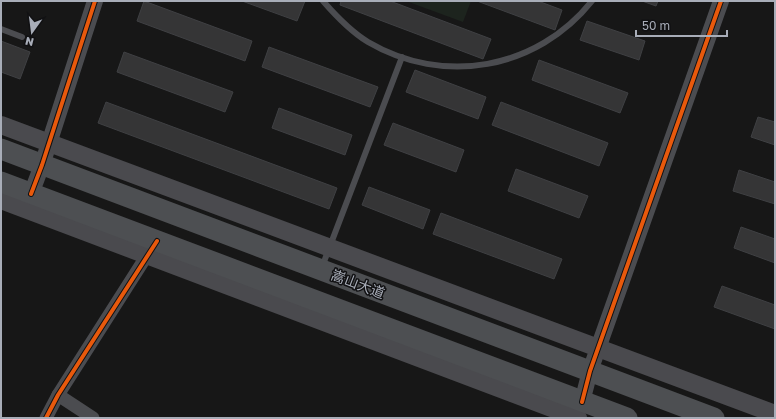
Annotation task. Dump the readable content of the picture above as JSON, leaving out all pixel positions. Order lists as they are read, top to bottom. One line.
{"streets":{"main road":["嵩山大道"]},"scale_bar":"50 m","north":"bottom"}
